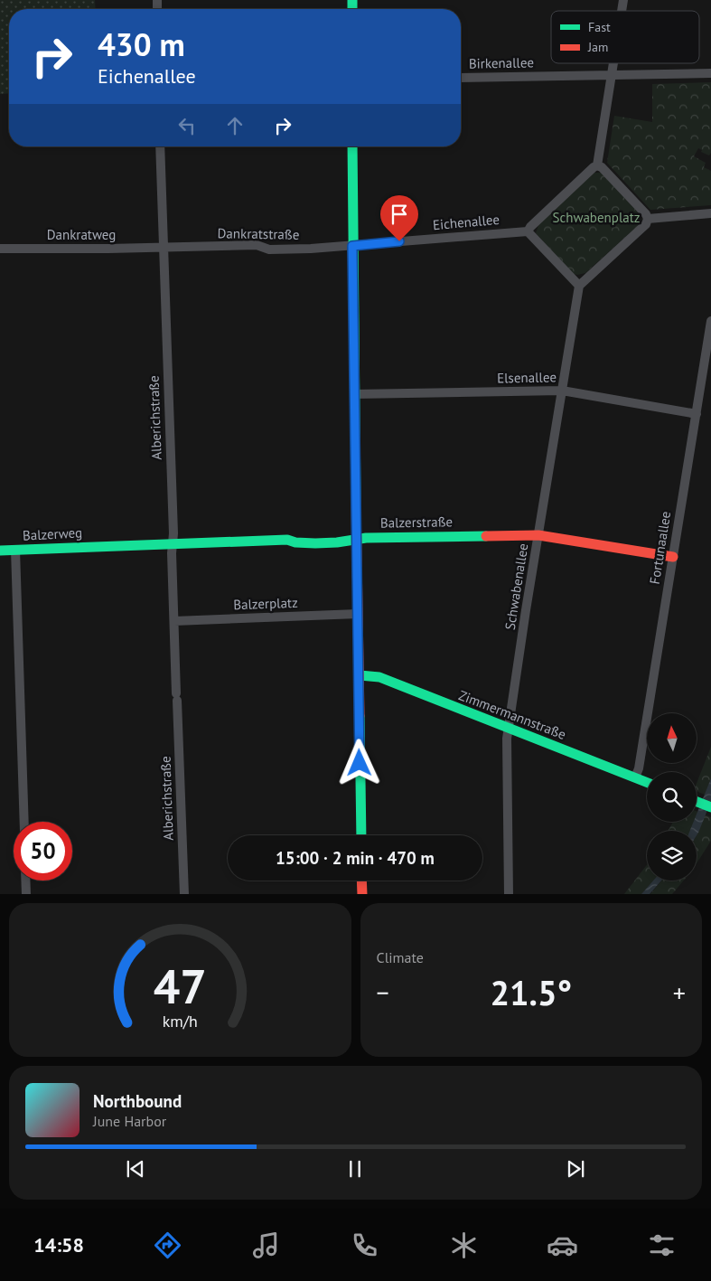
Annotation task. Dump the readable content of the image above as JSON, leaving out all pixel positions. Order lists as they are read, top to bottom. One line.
{"streets":{"street":["Birkenallee","Eichenallee","Dankratstraße","Dankratweg","Elsenallee","Alberichstraße","Balzerstraße","Balzerweg","Fortunaallee","Schwabenallee","Balzerplatz","Zimmermannstraße"]},"crossings":[["Eichenallee","Dankratstraße"],["Dankratstraße","Dankratweg"],["Dankratstraße","Alberichstraße"],["Dankratweg","Alberichstraße"],["Elsenallee","Fortunaallee"],["Elsenallee","Schwabenallee"],["Alberichstraße","Balzerstraße"],["Alberichstraße","Balzerplatz"],["Balzerstraße","Balzerweg"],["Balzerstraße","Fortunaallee"],["Balzerstraße","Schwabenallee"],["Fortunaallee","Zimmermannstraße"],["Schwabenallee","Zimmermannstraße"]],"parks":["Schwabenplatz"],"legend":["Fast","Jam"],"north":"top","page":{"turn":["430 m","Eichenallee"],"limit":"50","trip":"15:00 · 2 min · 470 m","tile":"Climate","heat":["−","21.5°","+"],"song":["Northbound","June Harbor"],"tabs":"14:58","gauge":["47","km/h"]}}
